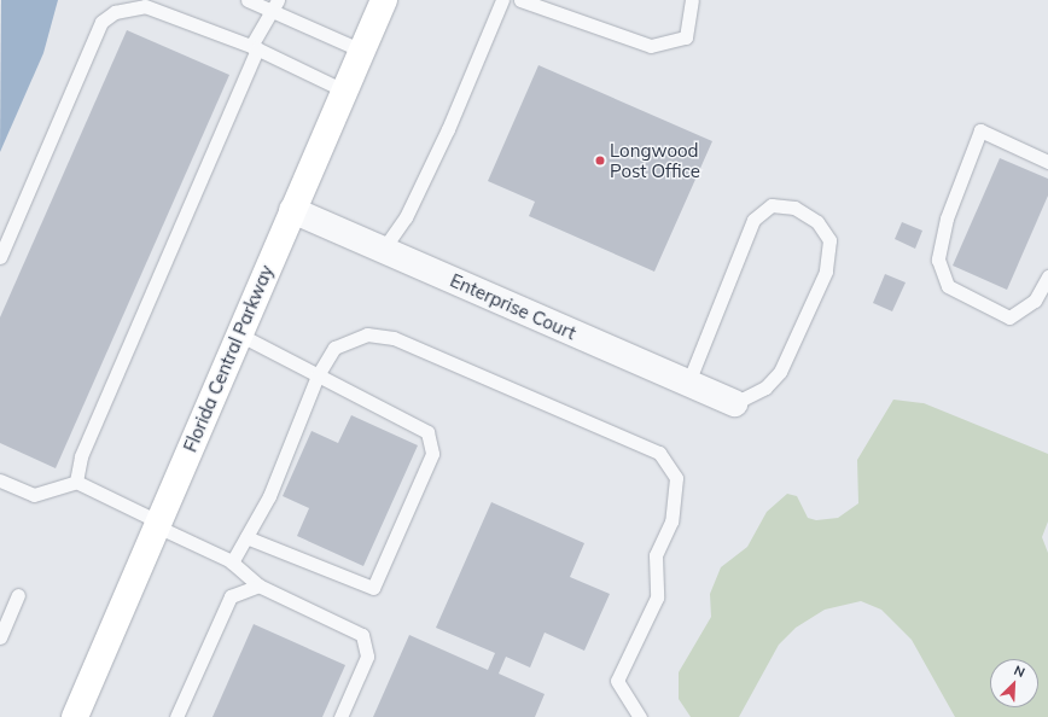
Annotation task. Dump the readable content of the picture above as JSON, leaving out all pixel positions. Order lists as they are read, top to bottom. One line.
{"streets":{"street":["Enterprise Court","Florida Central Parkway"]},"crossings":[["Enterprise Court","Florida Central Parkway"]],"places":["Longwood Post Office"],"north":"top right"}
